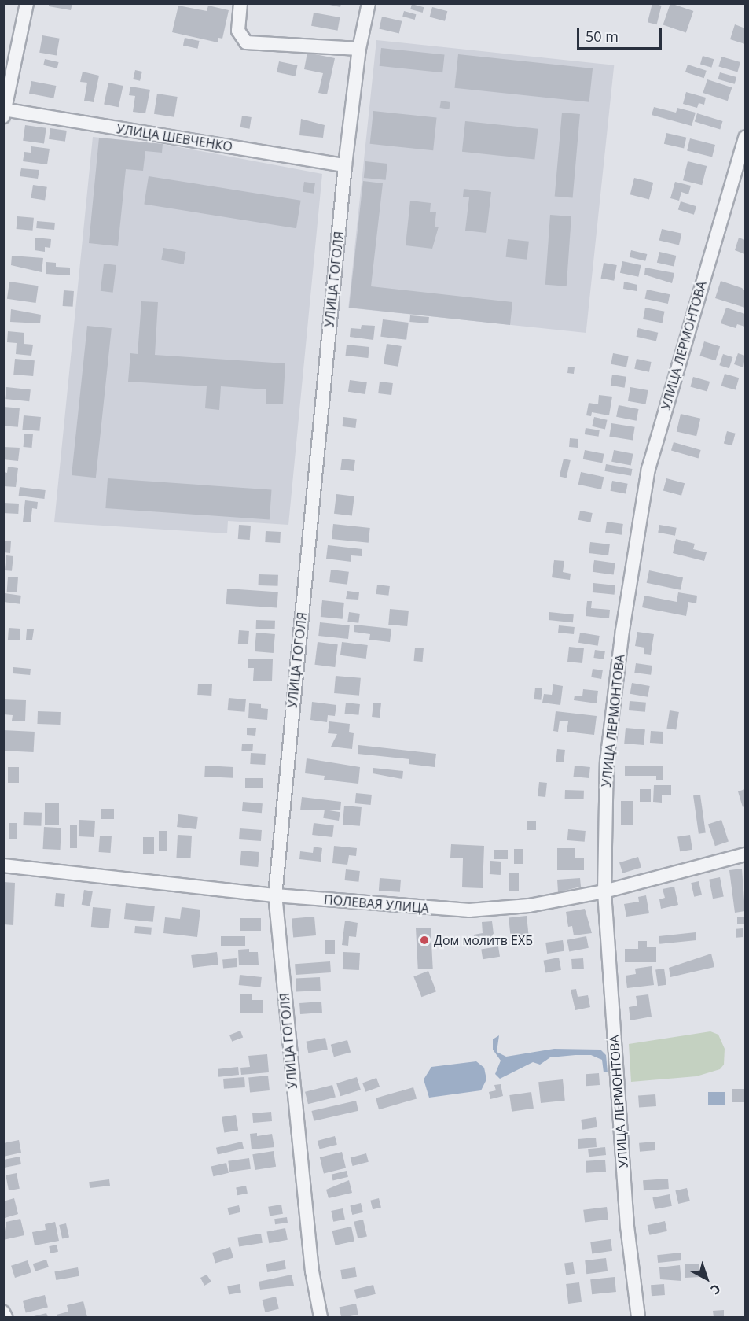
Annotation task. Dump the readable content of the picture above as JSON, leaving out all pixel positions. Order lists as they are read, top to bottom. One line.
{"streets":{"street":["УЛИЦА ШЕВЧЕНКО","УЛИЦА ГОГОЛЯ","УЛИЦА ЛЕРМОНТОВА","ПОЛЕВАЯ УЛИЦА"]},"crossings":[["УЛИЦА ШЕВЧЕНКО","УЛИЦА ГОГОЛЯ"],["УЛИЦА ГОГОЛЯ","ПОЛЕВАЯ УЛИЦА"],["УЛИЦА ЛЕРМОНТОВА","ПОЛЕВАЯ УЛИЦА"]],"places":["Дом молитв ЕХБ"],"scale_bar":"50 m","north":"bottom right"}
